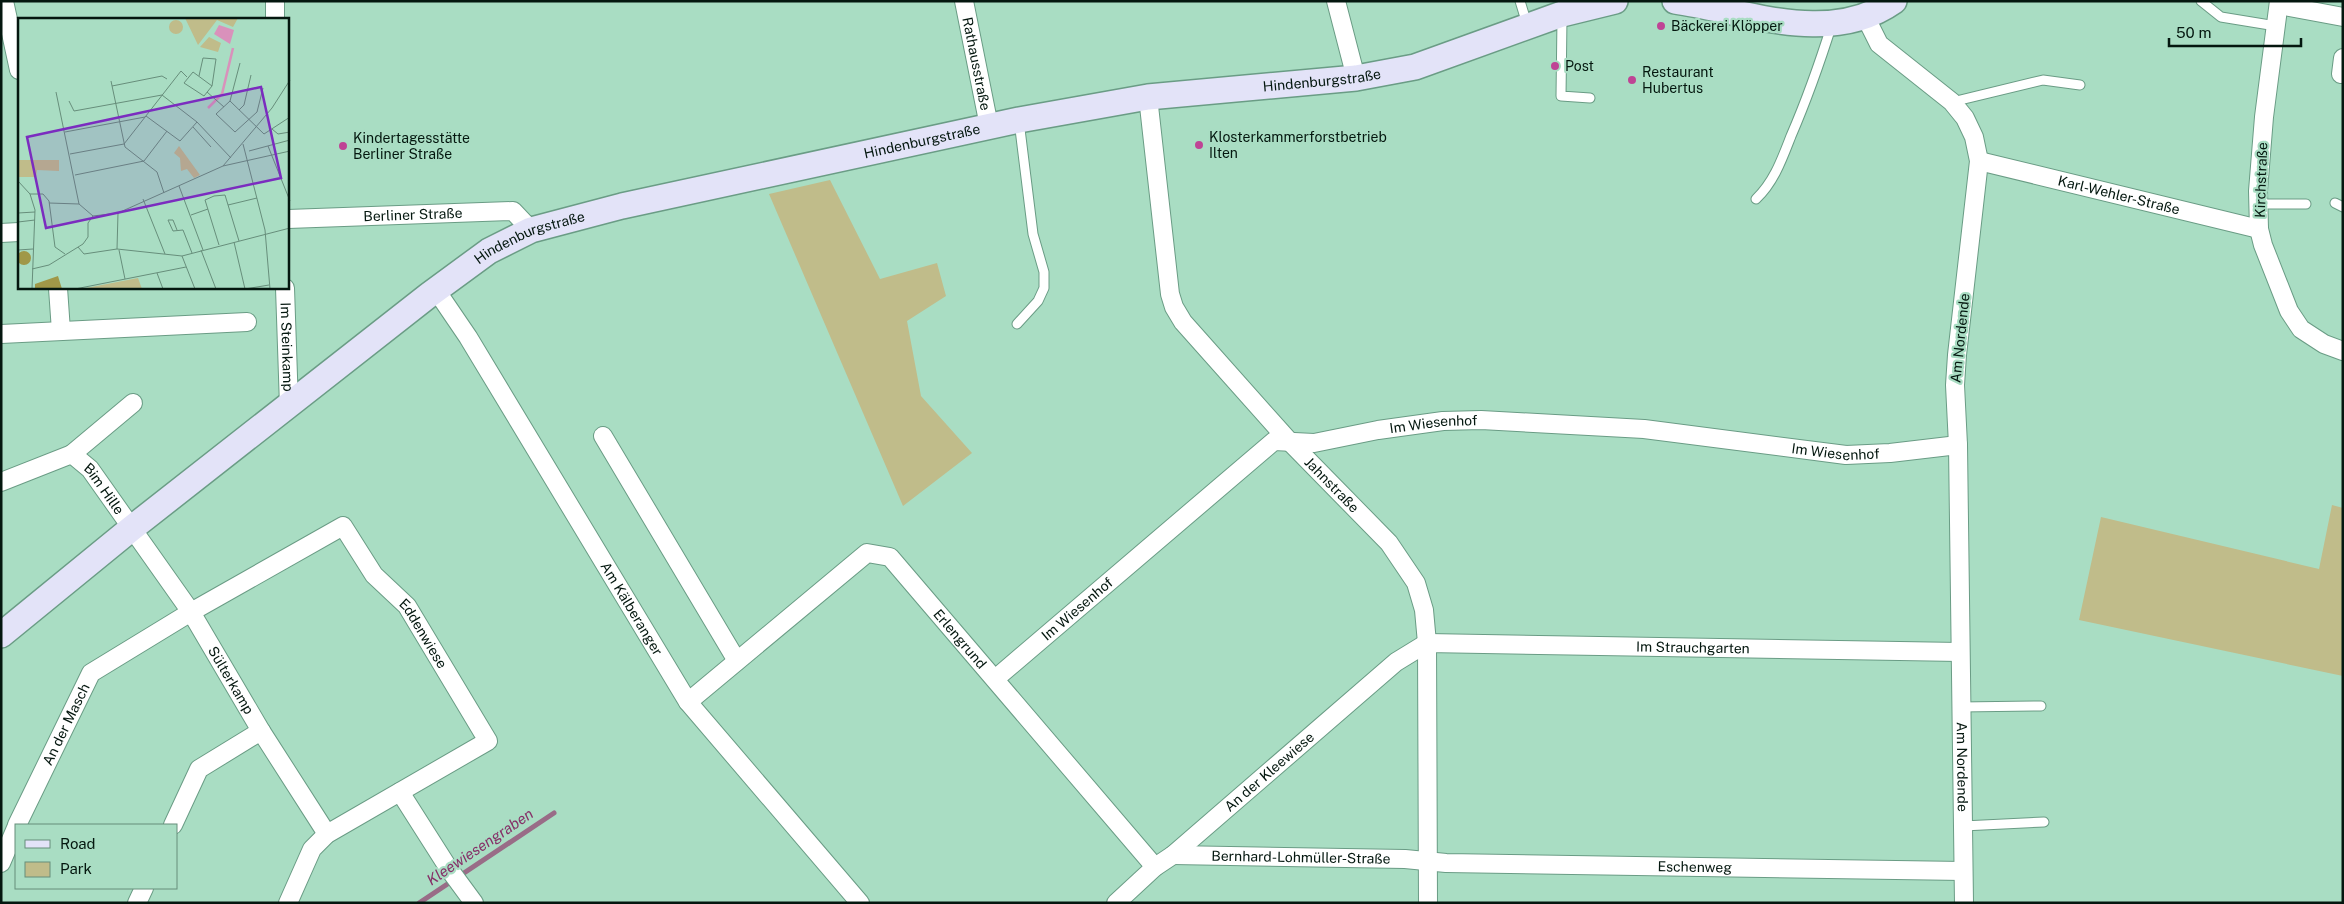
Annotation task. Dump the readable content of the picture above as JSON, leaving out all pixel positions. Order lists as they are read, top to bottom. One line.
{"streets":{"street":["Rathausstraße","Hindenburgstraße","Kirchstraße","Karl-Wehler-Straße","Berliner Straße","Am Nordende","Im Steinkamp","Im Wiesenhof","Jahnstraße","Bim Hille","Am Kälberanger","Eddenwiese","Erlengrund","Im Strauchgarten","Sülterkamp","An der Masch","An der Kleewiese","Bernhard-Lohmüller-Straße","Eschenweg"]},"crossings":[["Rathausstraße","Hindenburgstraße"],["Hindenburgstraße","Berliner Straße"],["Hindenburgstraße","Im Steinkamp"],["Hindenburgstraße","Jahnstraße"],["Hindenburgstraße","Bim Hille"],["Hindenburgstraße","Am Kälberanger"],["Hindenburgstraße","Sülterkamp"],["Kirchstraße","Karl-Wehler-Straße"],["Karl-Wehler-Straße","Am Nordende"],["Am Nordende","Im Wiesenhof"],["Am Nordende","Im Strauchgarten"],["Am Nordende","Eschenweg"],["Im Wiesenhof","Jahnstraße"],["Im Wiesenhof","Erlengrund"],["Jahnstraße","Im Strauchgarten"],["Jahnstraße","An der Kleewiese"],["Jahnstraße","Bernhard-Lohmüller-Straße"],["Jahnstraße","Eschenweg"],["Bim Hille","Sülterkamp"],["Am Kälberanger","Erlengrund"],["Eddenwiese","Sülterkamp"],["Eddenwiese","An der Masch"],["Erlengrund","An der Kleewiese"],["Im Strauchgarten","An der Kleewiese"],["Sülterkamp","An der Masch"],["An der Kleewiese","Bernhard-Lohmüller-Straße"],["Bernhard-Lohmüller-Straße","Eschenweg"]],"water":["Kleewiesengraben"],"places":["Bäckerei Klöpper","Post","Restaurant Hubertus","Klosterkammerforstbetrieb Ilten","Kindertagesstätte Berliner Straße"],"legend":["Road","Park"],"scale_bar":"50 m"}
